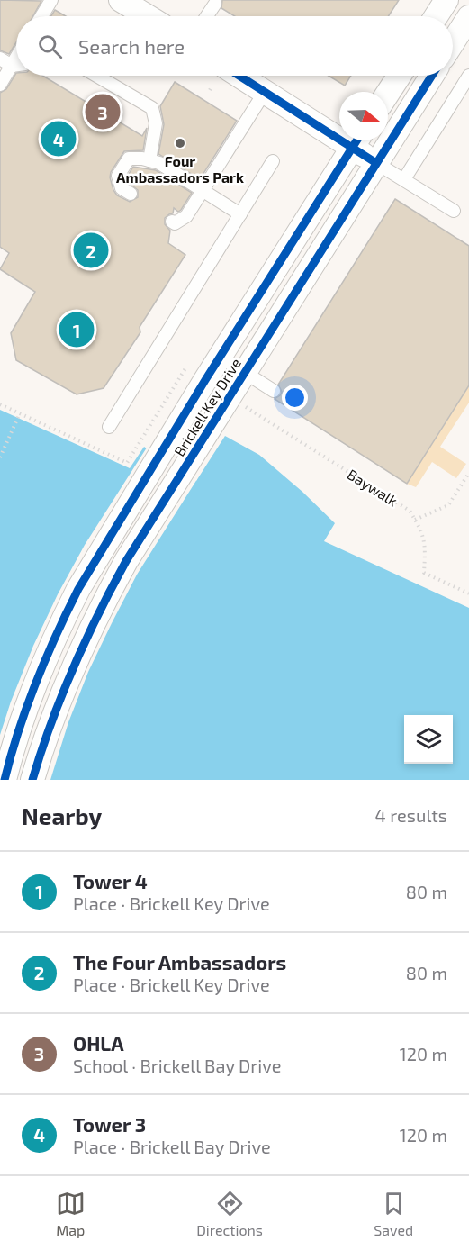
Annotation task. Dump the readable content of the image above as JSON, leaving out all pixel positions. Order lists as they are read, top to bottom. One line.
{"streets":{"street":["Brickell Key Drive"],"path":["Baywalk"]},"places":["Four Ambassadors Park"],"north":"right","page":{"search":"Search here","pins":["3","4","2","1"],"heading":["Nearby","4 results"],"list":[{"mark":"1","name":"Tower 4","note":"Place · Brickell Key Drive","value":"80 m"},{"mark":"2","name":"The Four Ambassadors","note":"Place · Brickell Key Drive","value":"80 m"},{"mark":"3","name":"OHLA","note":"School · Brickell Bay Drive","value":"120 m"},{"mark":"4","name":"Tower 3","note":"Place · Brickell Bay Drive","value":"120 m"}],"nav":["Map","Directions","Saved"]}}
